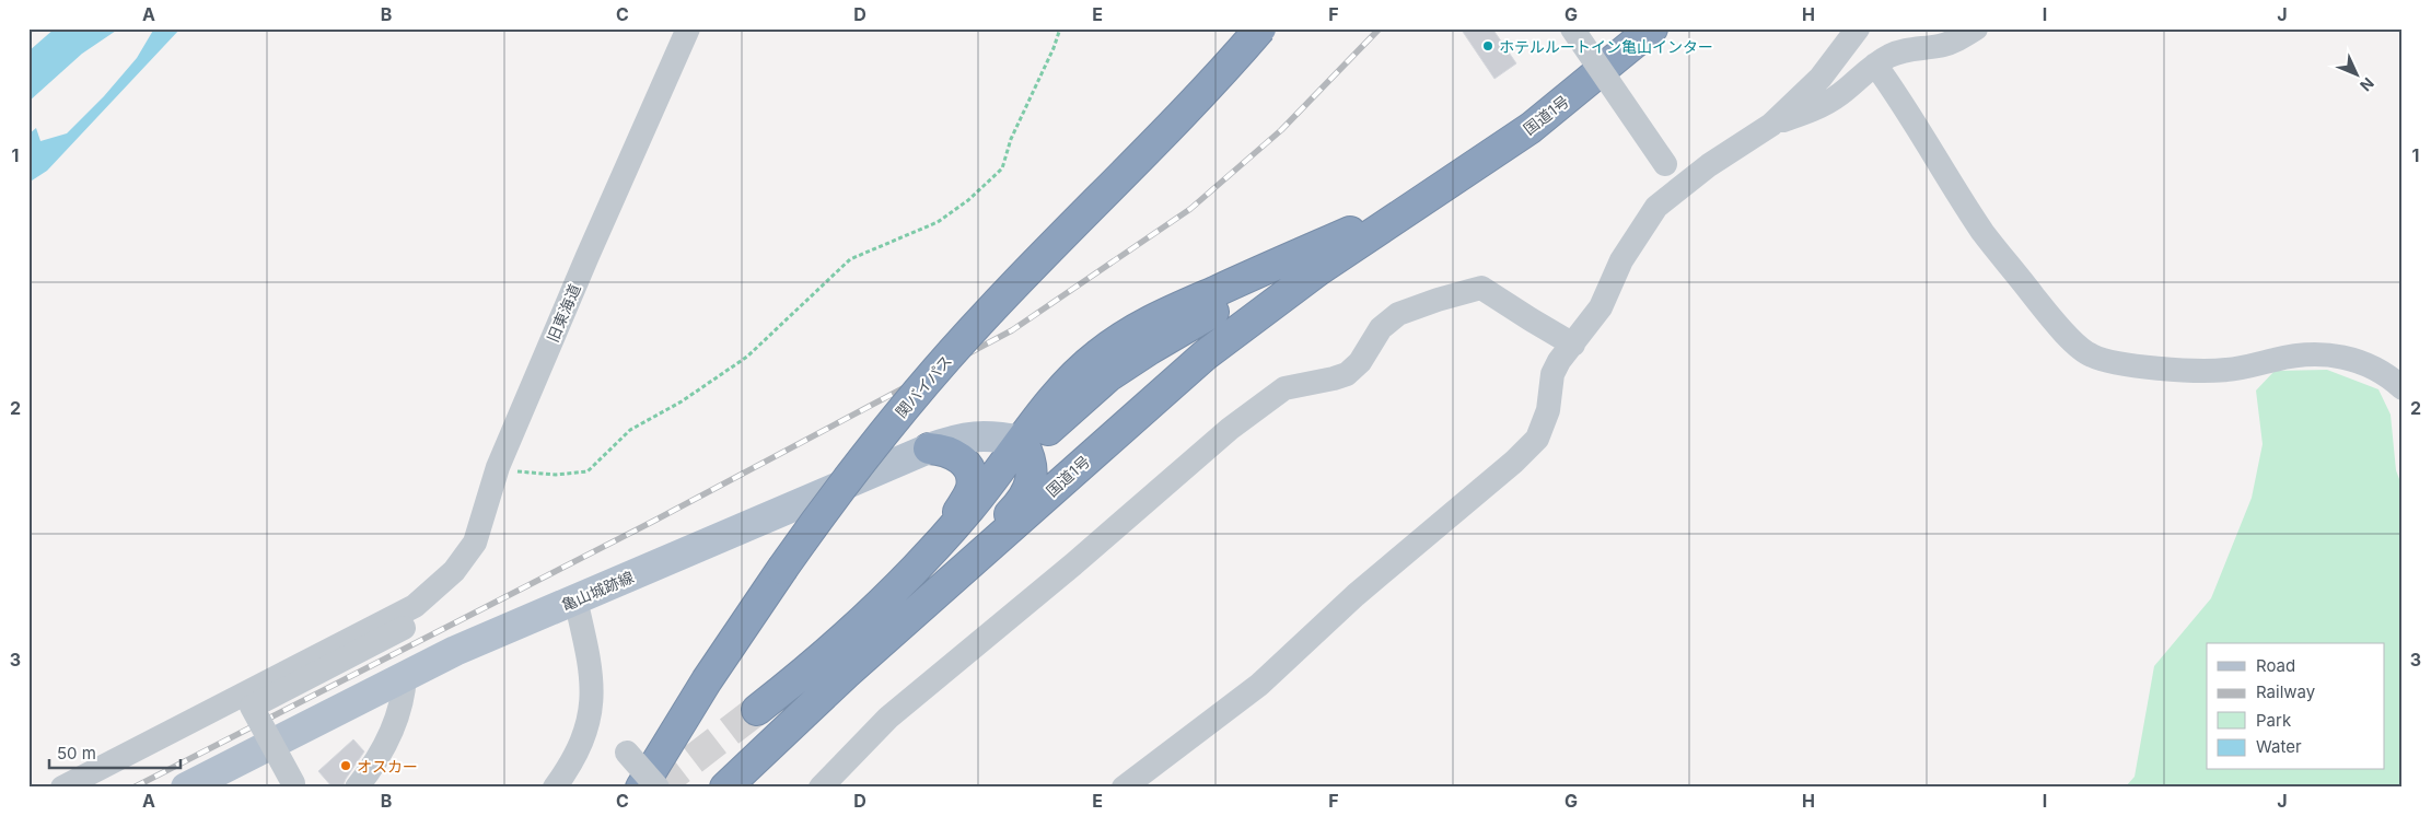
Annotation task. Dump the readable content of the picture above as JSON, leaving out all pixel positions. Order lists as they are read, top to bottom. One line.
{"streets":{"highway":["国道1号","関バイパス"],"main road":["亀山城跡線"],"street":["旧東海道"]},"crossings":[["国道1号","亀山城跡線"]],"places":["ホテルルートイン亀山インター","オスカー"],"legend":["Road","Railway","Park","Water"],"scale_bar":"50 m","north":"bottom right","grid":{"columns":["A","B","C","D","E","F","G","H","I","J"],"rows":["1","2","3"]}}
